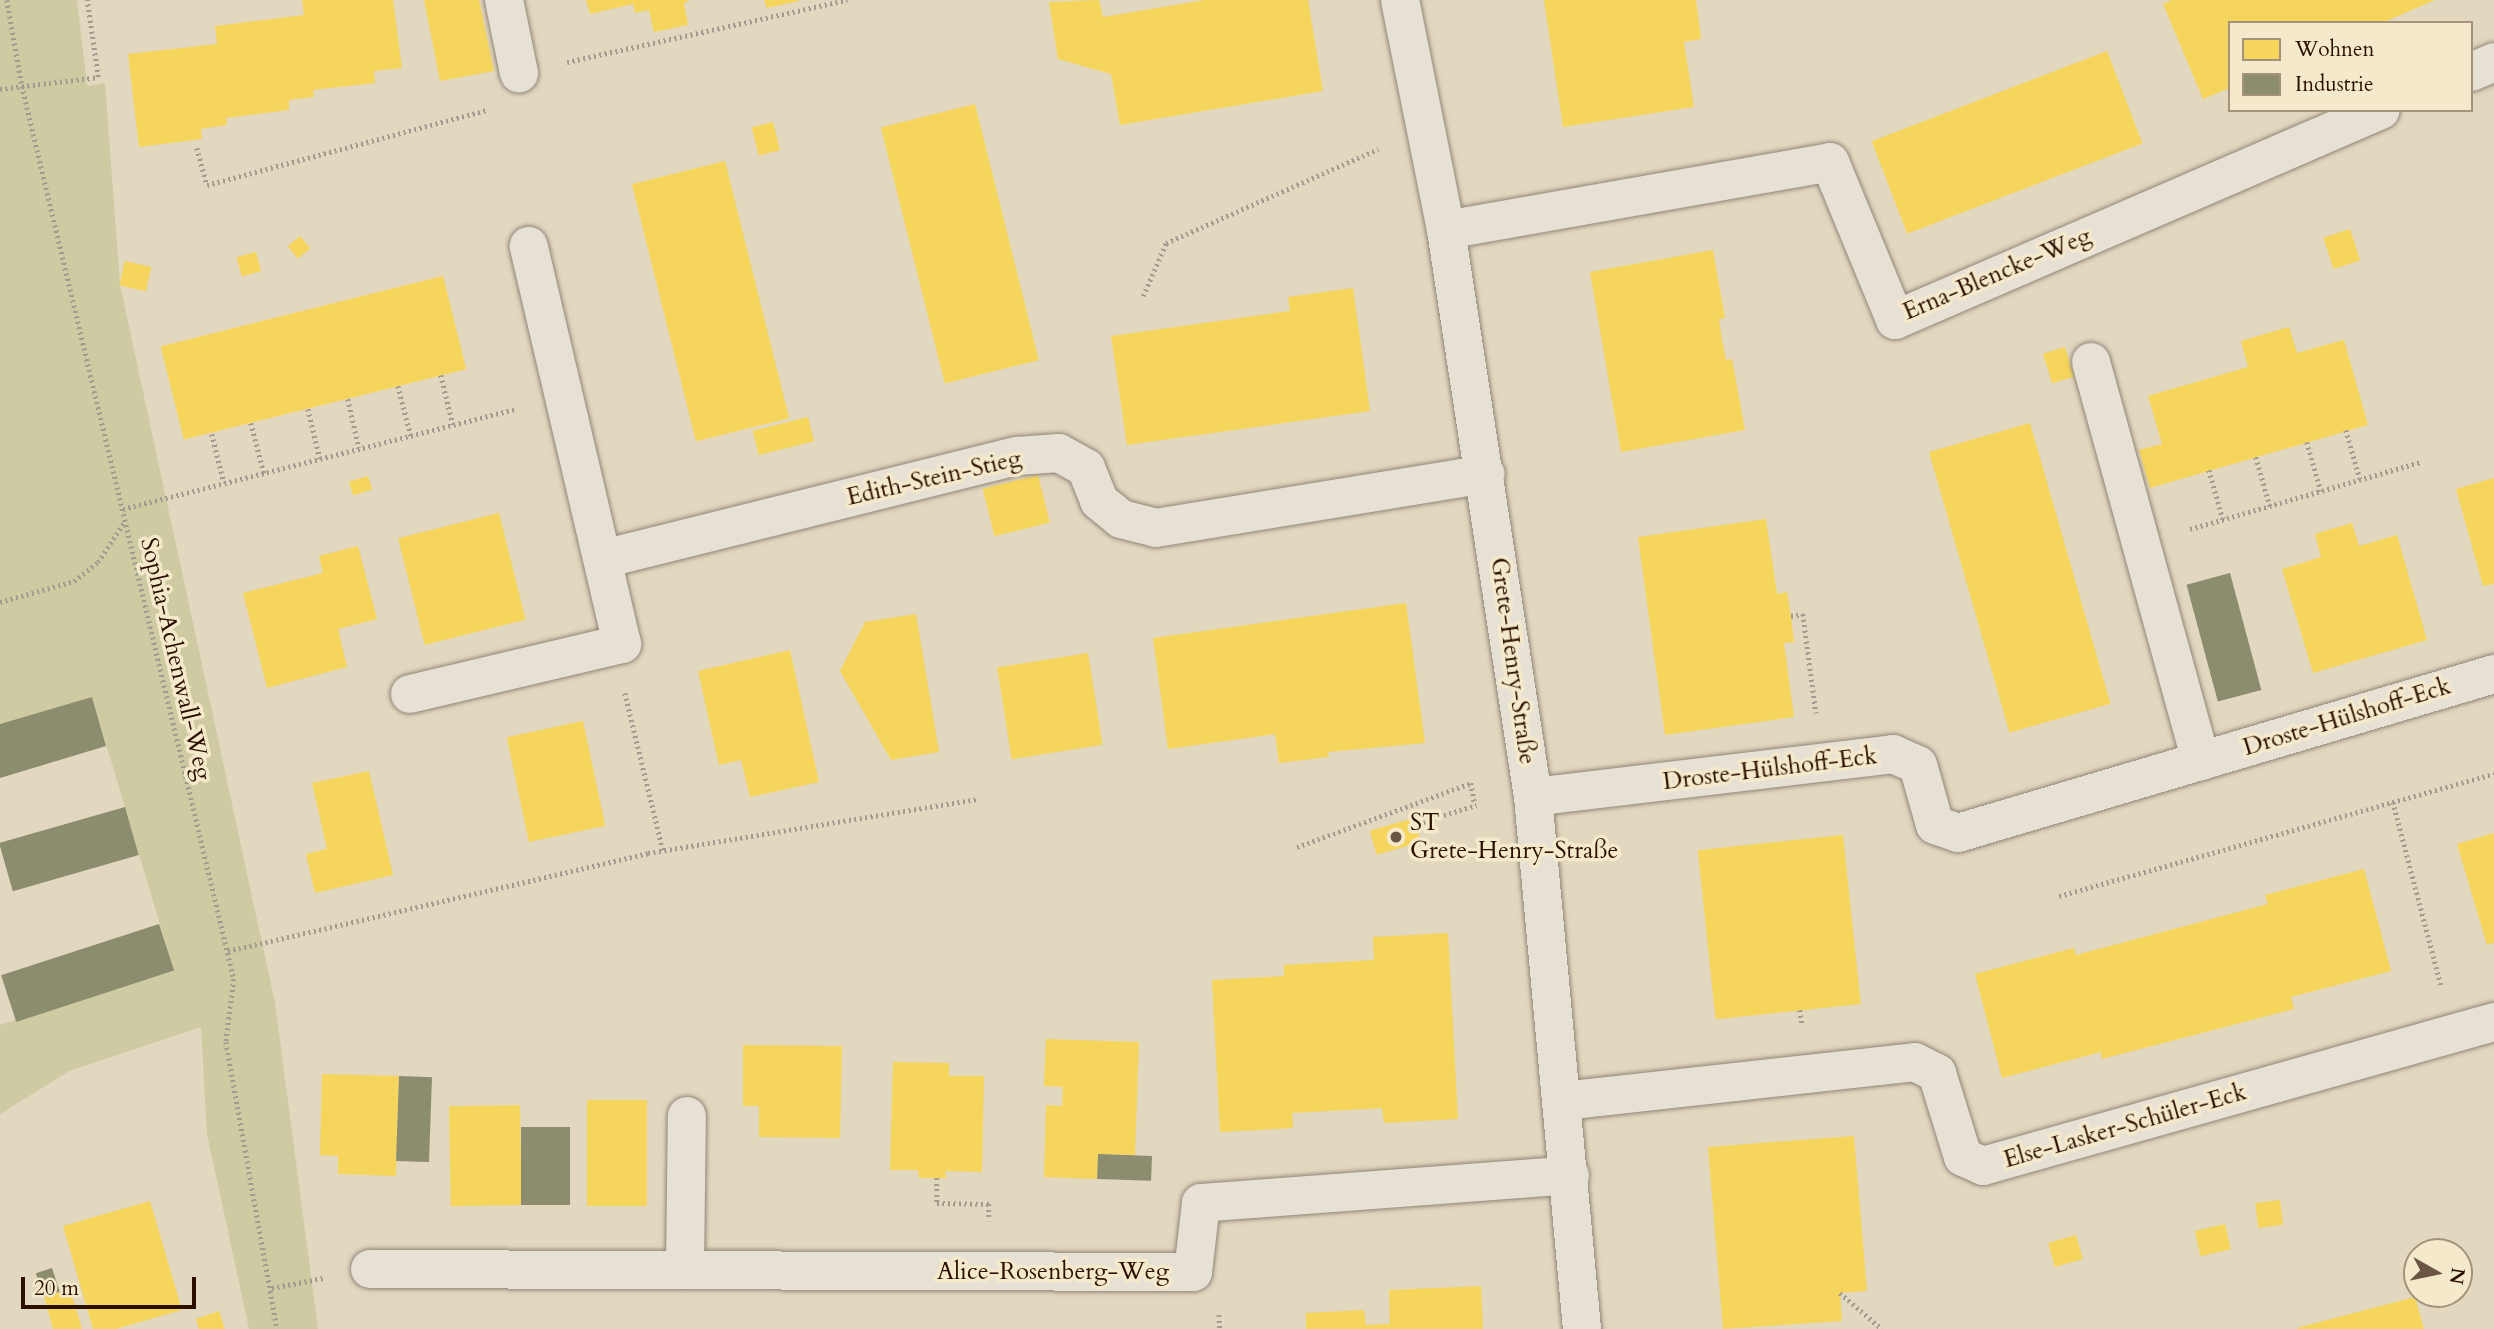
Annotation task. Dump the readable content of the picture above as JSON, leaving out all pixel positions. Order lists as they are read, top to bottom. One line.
{"streets":{"street":["Erna-Blencke-Weg","Edith-Stein-Stieg","Grete-Henry-Straße","Droste-Hülshoff-Eck","Else-Lasker-Schüler-Eck","Alice-Rosenberg-Weg"],"path":["Sophia-Achenwall-Weg"]},"crossings":[["Erna-Blencke-Weg","Grete-Henry-Straße"],["Edith-Stein-Stieg","Grete-Henry-Straße"],["Grete-Henry-Straße","Droste-Hülshoff-Eck"],["Grete-Henry-Straße","Else-Lasker-Schüler-Eck"],["Grete-Henry-Straße","Alice-Rosenberg-Weg"]],"places":["ST Grete-Henry-Straße"],"legend":["Wohnen","Industrie"],"scale_bar":"20 m","north":"right"}
